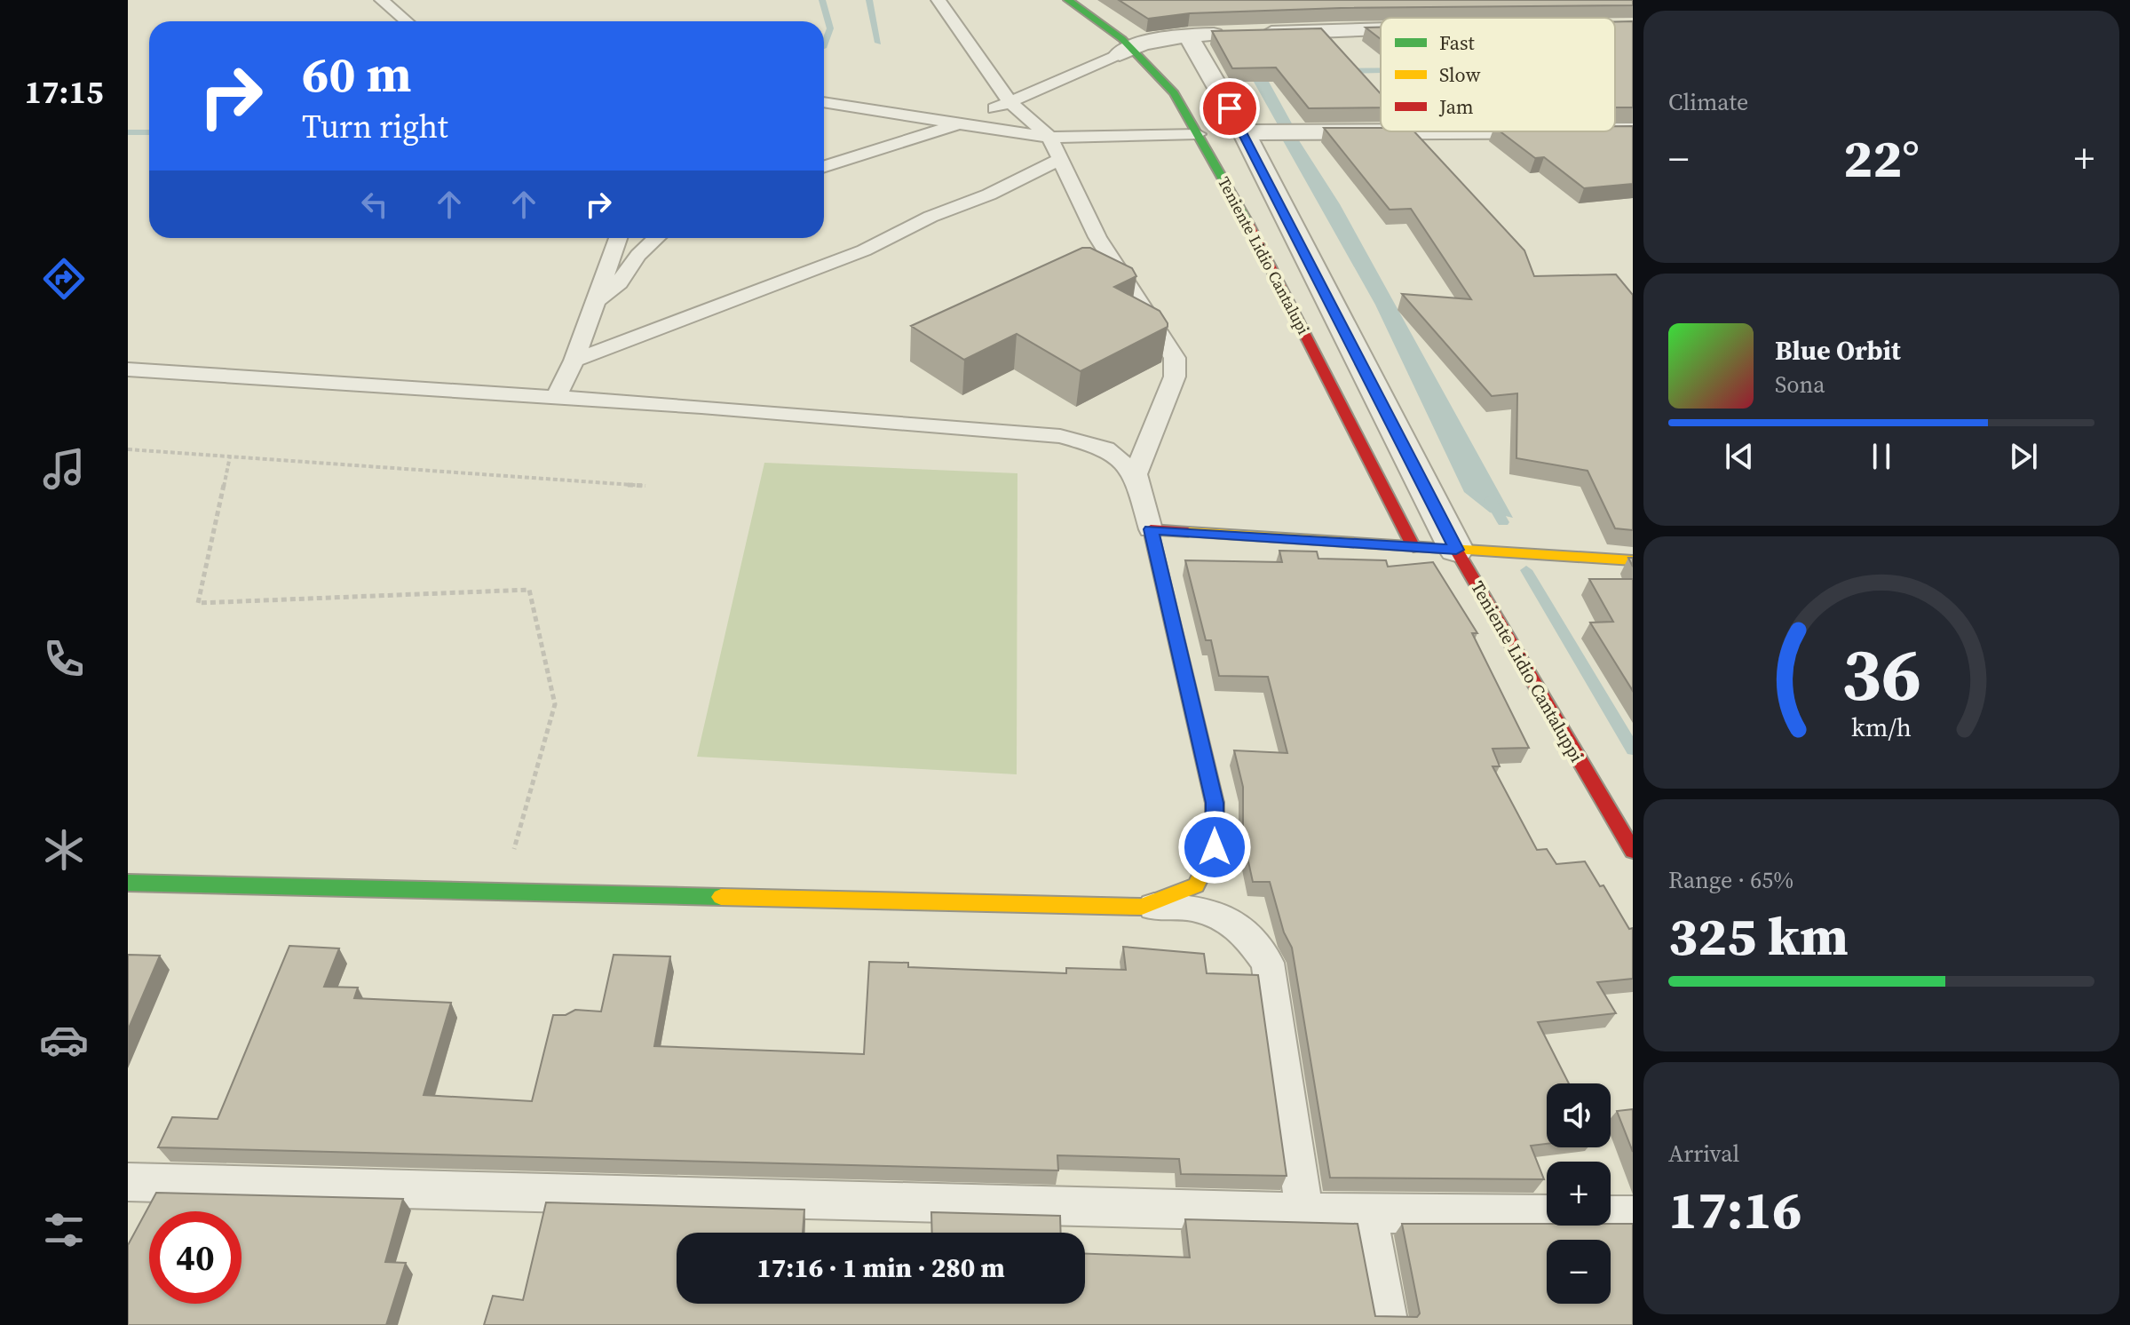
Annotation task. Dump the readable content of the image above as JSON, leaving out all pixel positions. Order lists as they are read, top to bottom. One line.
{"streets":{"street":["Teniente Lidio Cantalupi","Teniente Lidio Cantaluppi"]},"legend":["Fast","Slow","Jam"],"page":{"tabs":"17:15","tile":["Climate",["Range · 65%","325 km"],["Arrival","17:16"]],"turn":["60 m","Turn right"],"heat":["−","22°","+"],"song":["Blue Orbit","Sona"],"map_buttons":["+","−"],"limit":"40","trip":"17:16 · 1 min · 280 m","gauge":["36","km/h"]}}
